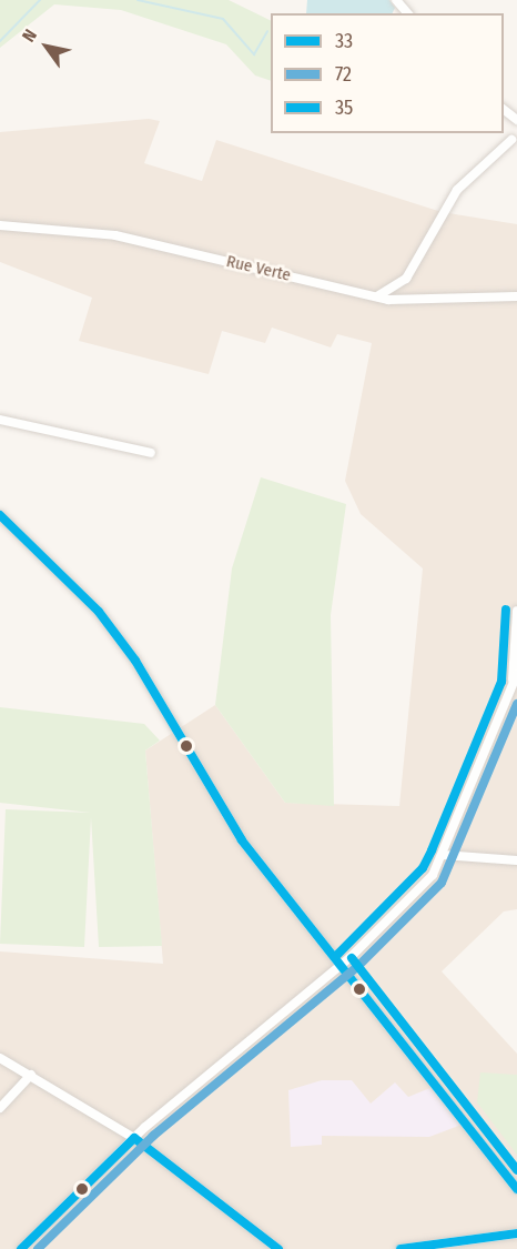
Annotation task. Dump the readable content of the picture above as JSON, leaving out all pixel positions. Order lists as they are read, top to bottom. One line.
{"streets":{"street":["Rue Verte"]},"lines":["transit line 33","transit line 35","transit line 72"],"legend":["33","72","35"],"north":"top left"}
